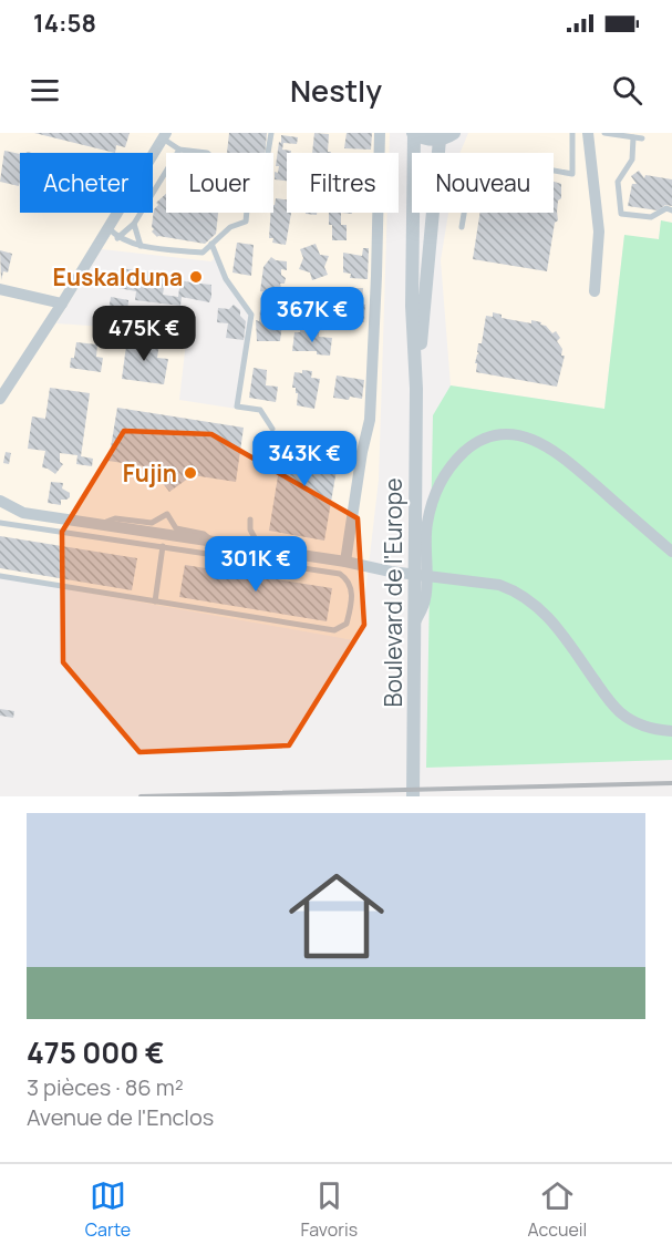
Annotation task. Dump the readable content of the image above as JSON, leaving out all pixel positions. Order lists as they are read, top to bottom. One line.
{"streets":{"street":["Boulevard de l'Europe"]},"places":["Euskalduna","Fujin"],"page":{"status":"14:58","header":"Nestly","chip":["Acheter","Louer","Filtres","Nouveau"],"price":["367K €","475K €","343K €","301K €"],"list":[{"name":"475 000 €","note":"3 pièces · 86 m² · Avenue de l'Enclos"}],"tabs":["Carte","Favoris","Accueil"]}}
